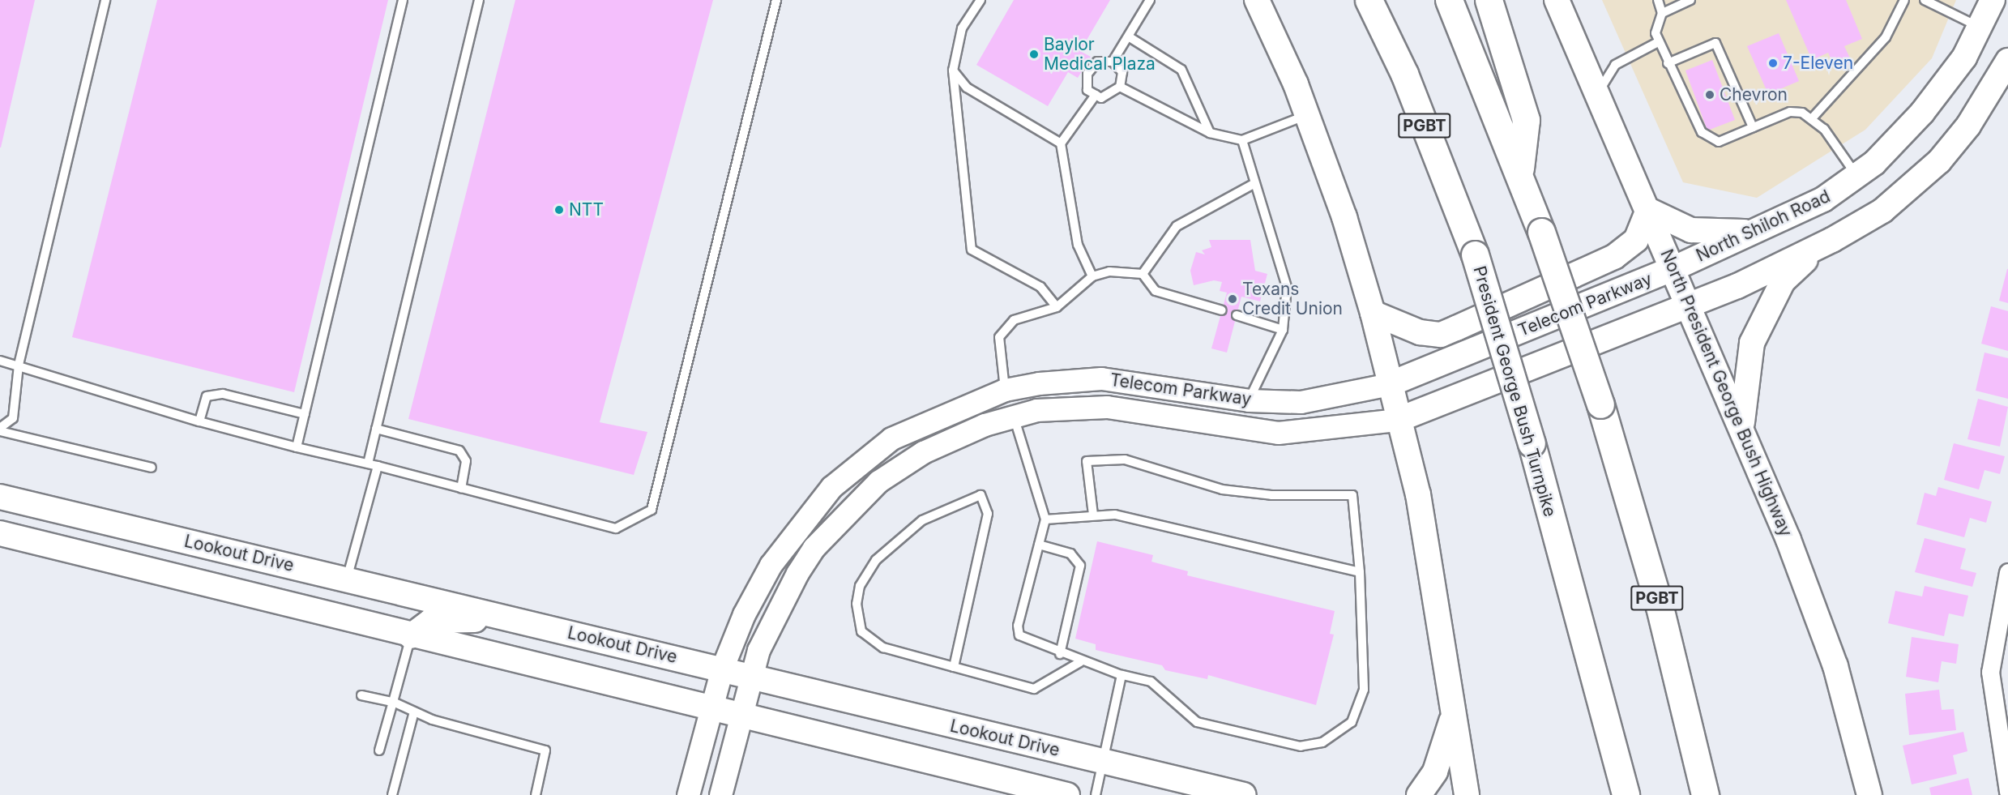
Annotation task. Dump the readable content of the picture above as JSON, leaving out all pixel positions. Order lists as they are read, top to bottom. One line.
{"streets":{"highway":["PGBT","President George Bush Turnpike"],"main road":["North Shiloh Road","Telecom Parkway","North President George Bush Highway","Lookout Drive"]},"crossings":[["North Shiloh Road","Telecom Parkway"],["North Shiloh Road","North President George Bush Highway"],["Telecom Parkway","North President George Bush Highway"],["Telecom Parkway","Lookout Drive"]],"places":["Baylor Medical Plaza","7-Eleven","Chevron","NTT","Texans Credit Union"]}
